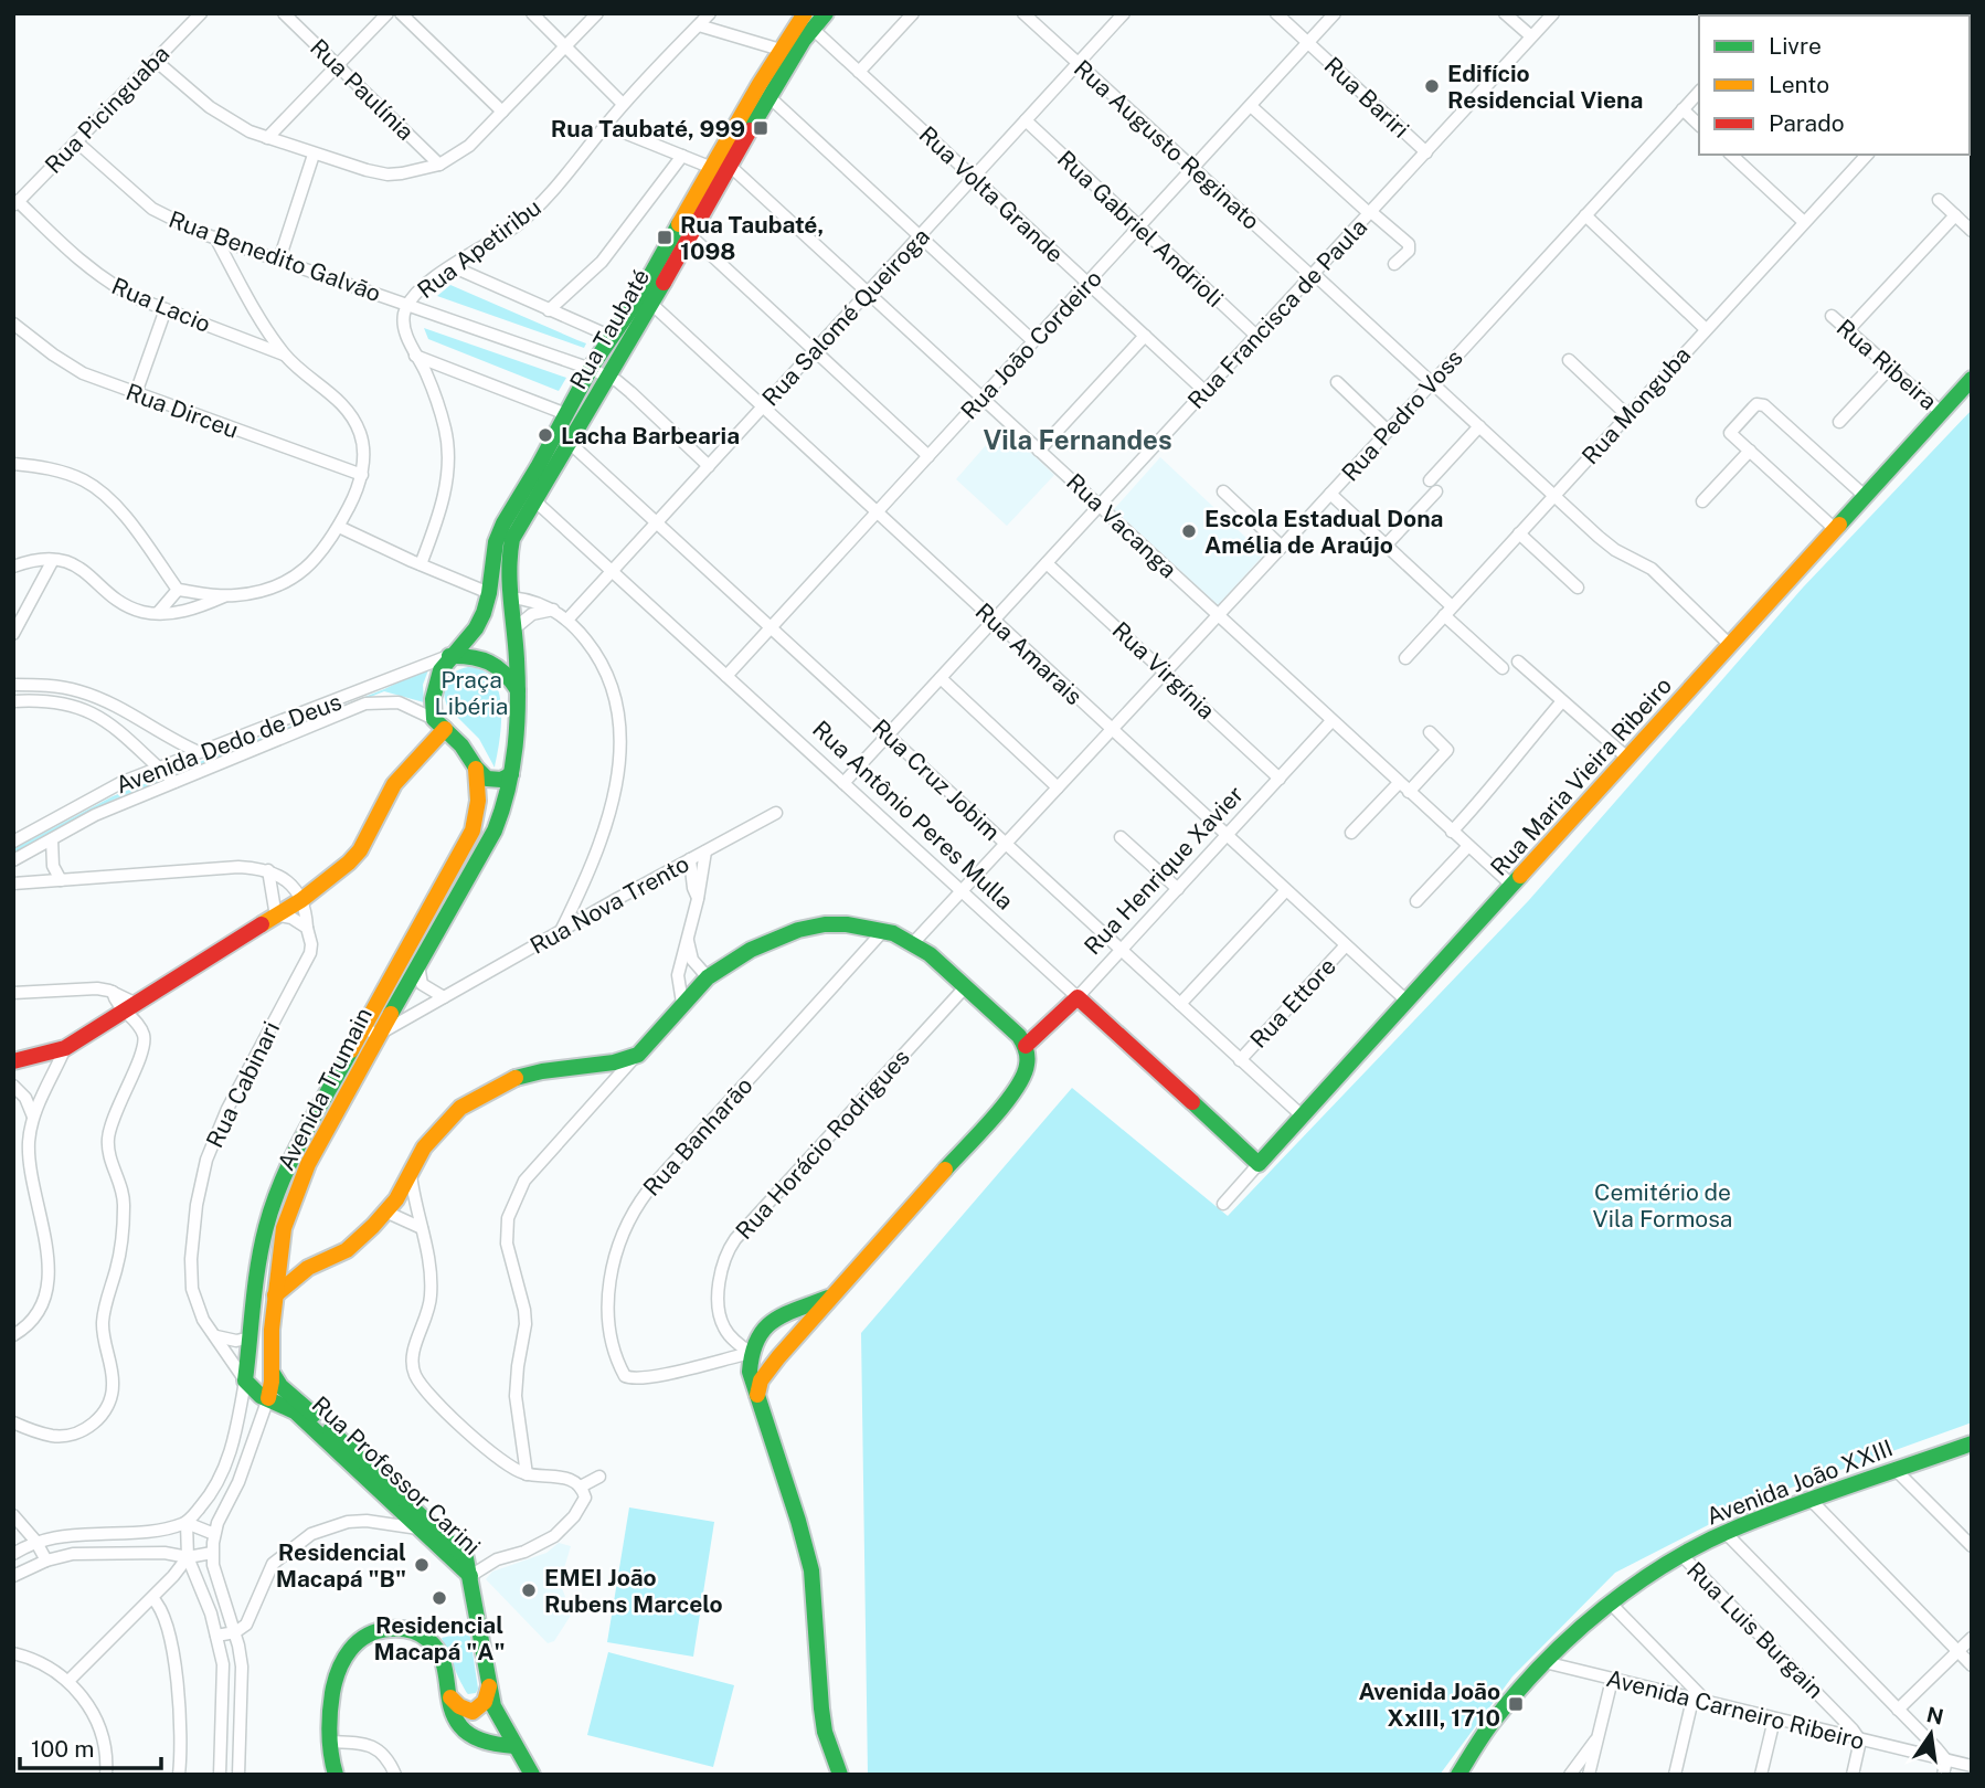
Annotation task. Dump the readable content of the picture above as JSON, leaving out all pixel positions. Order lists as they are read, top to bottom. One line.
{"streets":{"main road":["Rua Taubaté","Rua Maria Vieira Ribeiro","Rua Antônio Peres Mulla","Rua Henrique Xavier","Avenida Trumain","Rua Professor Carini","Avenida João XXIII"],"street":["Rua Paulínia","Rua Bariri","Rua Picinguaba","Rua Augusto Reginato","Rua Volta Grande","Rua Gabriel Andrioli","Rua Apetiribu","Rua Benedito Galvão","Rua Lacio","Rua Francisca de Paula","Rua Salomé Queiroga","Rua João Cordeiro","Rua Ribeira","Rua Monguba","Rua Dirceu","Rua Pedro Voss","Rua Vacanga","Rua Amarais","Rua Virgínia","Avenida Dedo de Deus","Rua Cruz Jobim","Rua Nova Trento","Rua Ettore","Rua Cabinari","Rua Banharão","Rua Horácio Rodrigues","Rua Luis Burgain","Avenida Carneiro Ribeiro"]},"crossings":[["Rua Bariri","Rua Francisca de Paula"],["Rua Bariri","Rua João Cordeiro"],["Rua Picinguaba","Rua Benedito Galvão"],["Rua Picinguaba","Rua Lacio"],["Rua Augusto Reginato","Rua Francisca de Paula"],["Rua Augusto Reginato","Rua Salomé Queiroga"],["Rua Augusto Reginato","Rua João Cordeiro"],["Rua Augusto Reginato","Rua Monguba"],["Rua Augusto Reginato","Rua Pedro Voss"],["Rua Augusto Reginato","Rua Maria Vieira Ribeiro"],["Rua Volta Grande","Rua Francisca de Paula"],["Rua Volta Grande","Rua Salomé Queiroga"],["Rua Volta Grande","Rua Taubaté"],["Rua Volta Grande","Rua João Cordeiro"],["Rua Gabriel Andrioli","Rua Francisca de Paula"],["Rua Gabriel Andrioli","Rua Salomé Queiroga"],["Rua Gabriel Andrioli","Rua João Cordeiro"],["Rua Apetiribu","Rua Benedito Galvão"],["Rua Benedito Galvão","Rua Salomé Queiroga"],["Rua Benedito Galvão","Rua Taubaté"],["Rua Francisca de Paula","Rua Vacanga"],["Rua Francisca de Paula","Rua Amarais"],["Rua Francisca de Paula","Rua Virgínia"],["Rua Francisca de Paula","Rua Cruz Jobim"],["Rua Francisca de Paula","Rua Antônio Peres Mulla"],["Rua Salomé Queiroga","Rua Vacanga"],["Rua Salomé Queiroga","Rua Amarais"],["Rua Salomé Queiroga","Rua Cruz Jobim"],["Rua Salomé Queiroga","Rua Antônio Peres Mulla"],["Rua Taubaté","Rua Vacanga"],["Rua Taubaté","Rua Amarais"],["Rua Taubaté","Avenida Dedo de Deus"],["Rua Taubaté","Rua Cruz Jobim"],["Rua Taubaté","Rua Antônio Peres Mulla"],["Rua João Cordeiro","Rua Vacanga"],["Rua João Cordeiro","Rua Amarais"],["Rua João Cordeiro","Rua Cruz Jobim"],["Rua João Cordeiro","Rua Antônio Peres Mulla"],["Rua Ribeira","Rua Maria Vieira Ribeiro"],["Rua Pedro Voss","Rua Vacanga"],["Rua Pedro Voss","Rua Amarais"],["Rua Pedro Voss","Rua Virgínia"],["Rua Pedro Voss","Rua Cruz Jobim"],["Rua Pedro Voss","Rua Antônio Peres Mulla"],["Rua Vacanga","Rua Maria Vieira Ribeiro"],["Rua Vacanga","Rua Henrique Xavier"],["Rua Amarais","Rua Maria Vieira Ribeiro"],["Rua Amarais","Rua Henrique Xavier"],["Rua Amarais","Rua Ettore"],["Rua Virgínia","Rua Henrique Xavier"],["Rua Maria Vieira Ribeiro","Rua Cruz Jobim"],["Rua Maria Vieira Ribeiro","Rua Antônio Peres Mulla"],["Rua Cruz Jobim","Rua Henrique Xavier"],["Rua Cruz Jobim","Rua Ettore"],["Rua Antônio Peres Mulla","Rua Henrique Xavier"],["Rua Nova Trento","Avenida Trumain"],["Rua Cabinari","Avenida Trumain"],["Rua Cabinari","Rua Professor Carini"],["Avenida Trumain","Rua Professor Carini"],["Rua Banharão","Rua Horácio Rodrigues"],["Avenida João XXIII","Rua Luis Burgain"],["Avenida João XXIII","Avenida Carneiro Ribeiro"],["Rua Luis Burgain","Avenida Carneiro Ribeiro"]],"districts":["Vila Fernandes"],"parks":["Praça Libéria","Cemitério de Vila Formosa"],"places":{"other":["Edifício Residencial Viena","Lacha Barbearia","Escola Estadual Dona Amélia de Araújo","Residencial Macapá \"B\"","EMEI João Rubens Marcelo","Residencial Macapá \"A\""],"transit":["Rua Taubaté, 999","Rua Taubaté, 1098","Avenida João XxIII, 1710"]},"legend":["Livre","Lento","Parado"],"scale_bar":"100 m","north":"top"}
